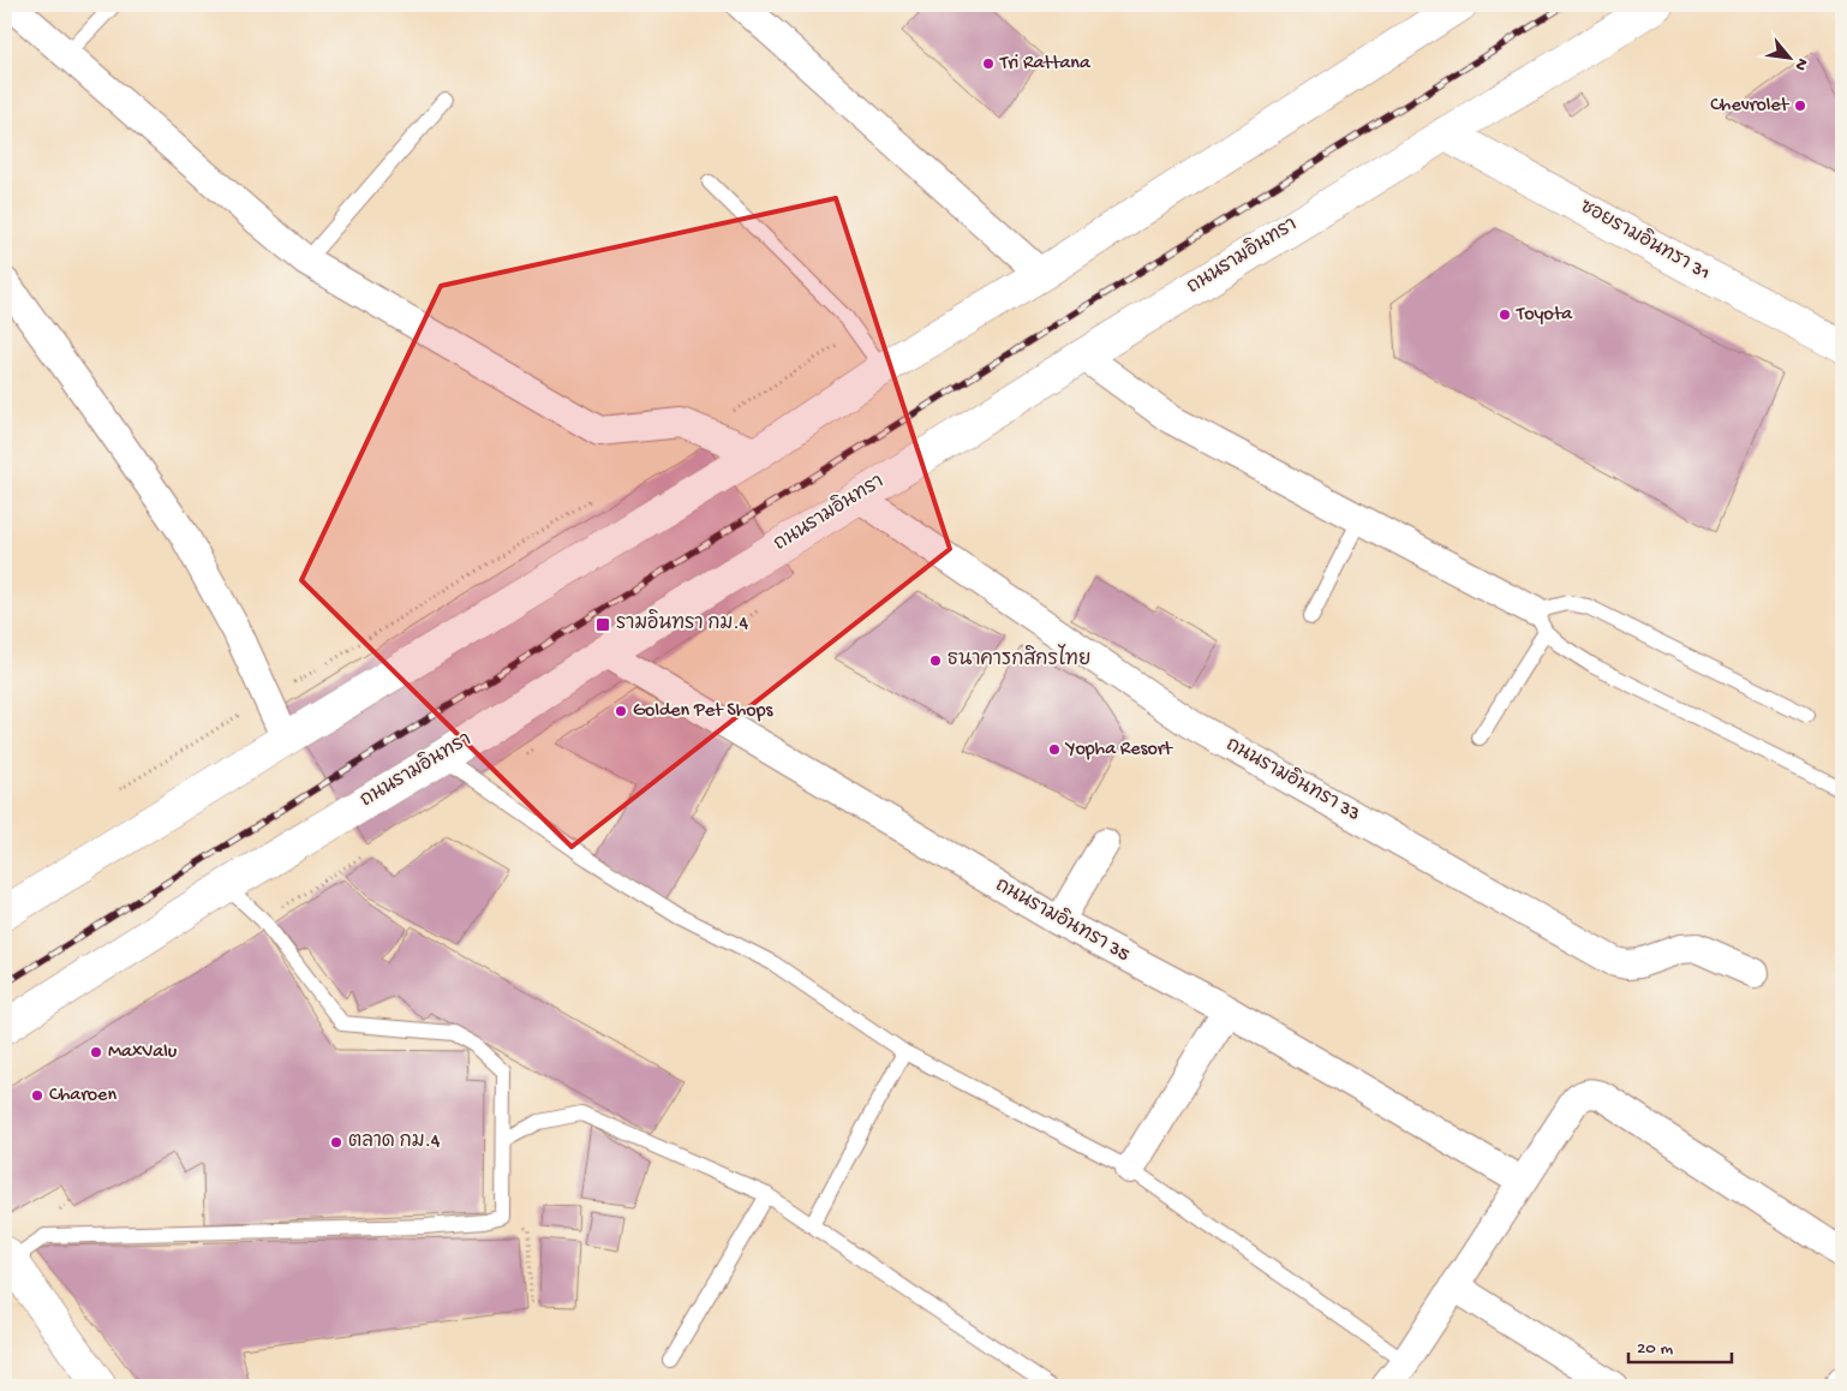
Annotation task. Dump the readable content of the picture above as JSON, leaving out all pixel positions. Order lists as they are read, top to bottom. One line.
{"streets":{"main road":["ซอยรามอินทรา 31","ถนนรามอินทรา"],"street":["ถนนรามอินทรา 33","ถนนรามอินทรา 35"]},"crossings":[["ซอยรามอินทรา 31","ถนนรามอินทรา"],["ถนนรามอินทรา","ถนนรามอินทรา 33"],["ถนนรามอินทรา","ถนนรามอินทรา 35"]],"places":{"other":["Tri Rattana","Chevrolet","Toyota","ธนาคารกสิกรไทย","Golden Pet Shops","Yopha Resort","MaxValu","Charoen","ตลาด กม.4"],"transit":["รามอินทรา กม.4"]},"scale_bar":"20 m","north":"bottom right"}
